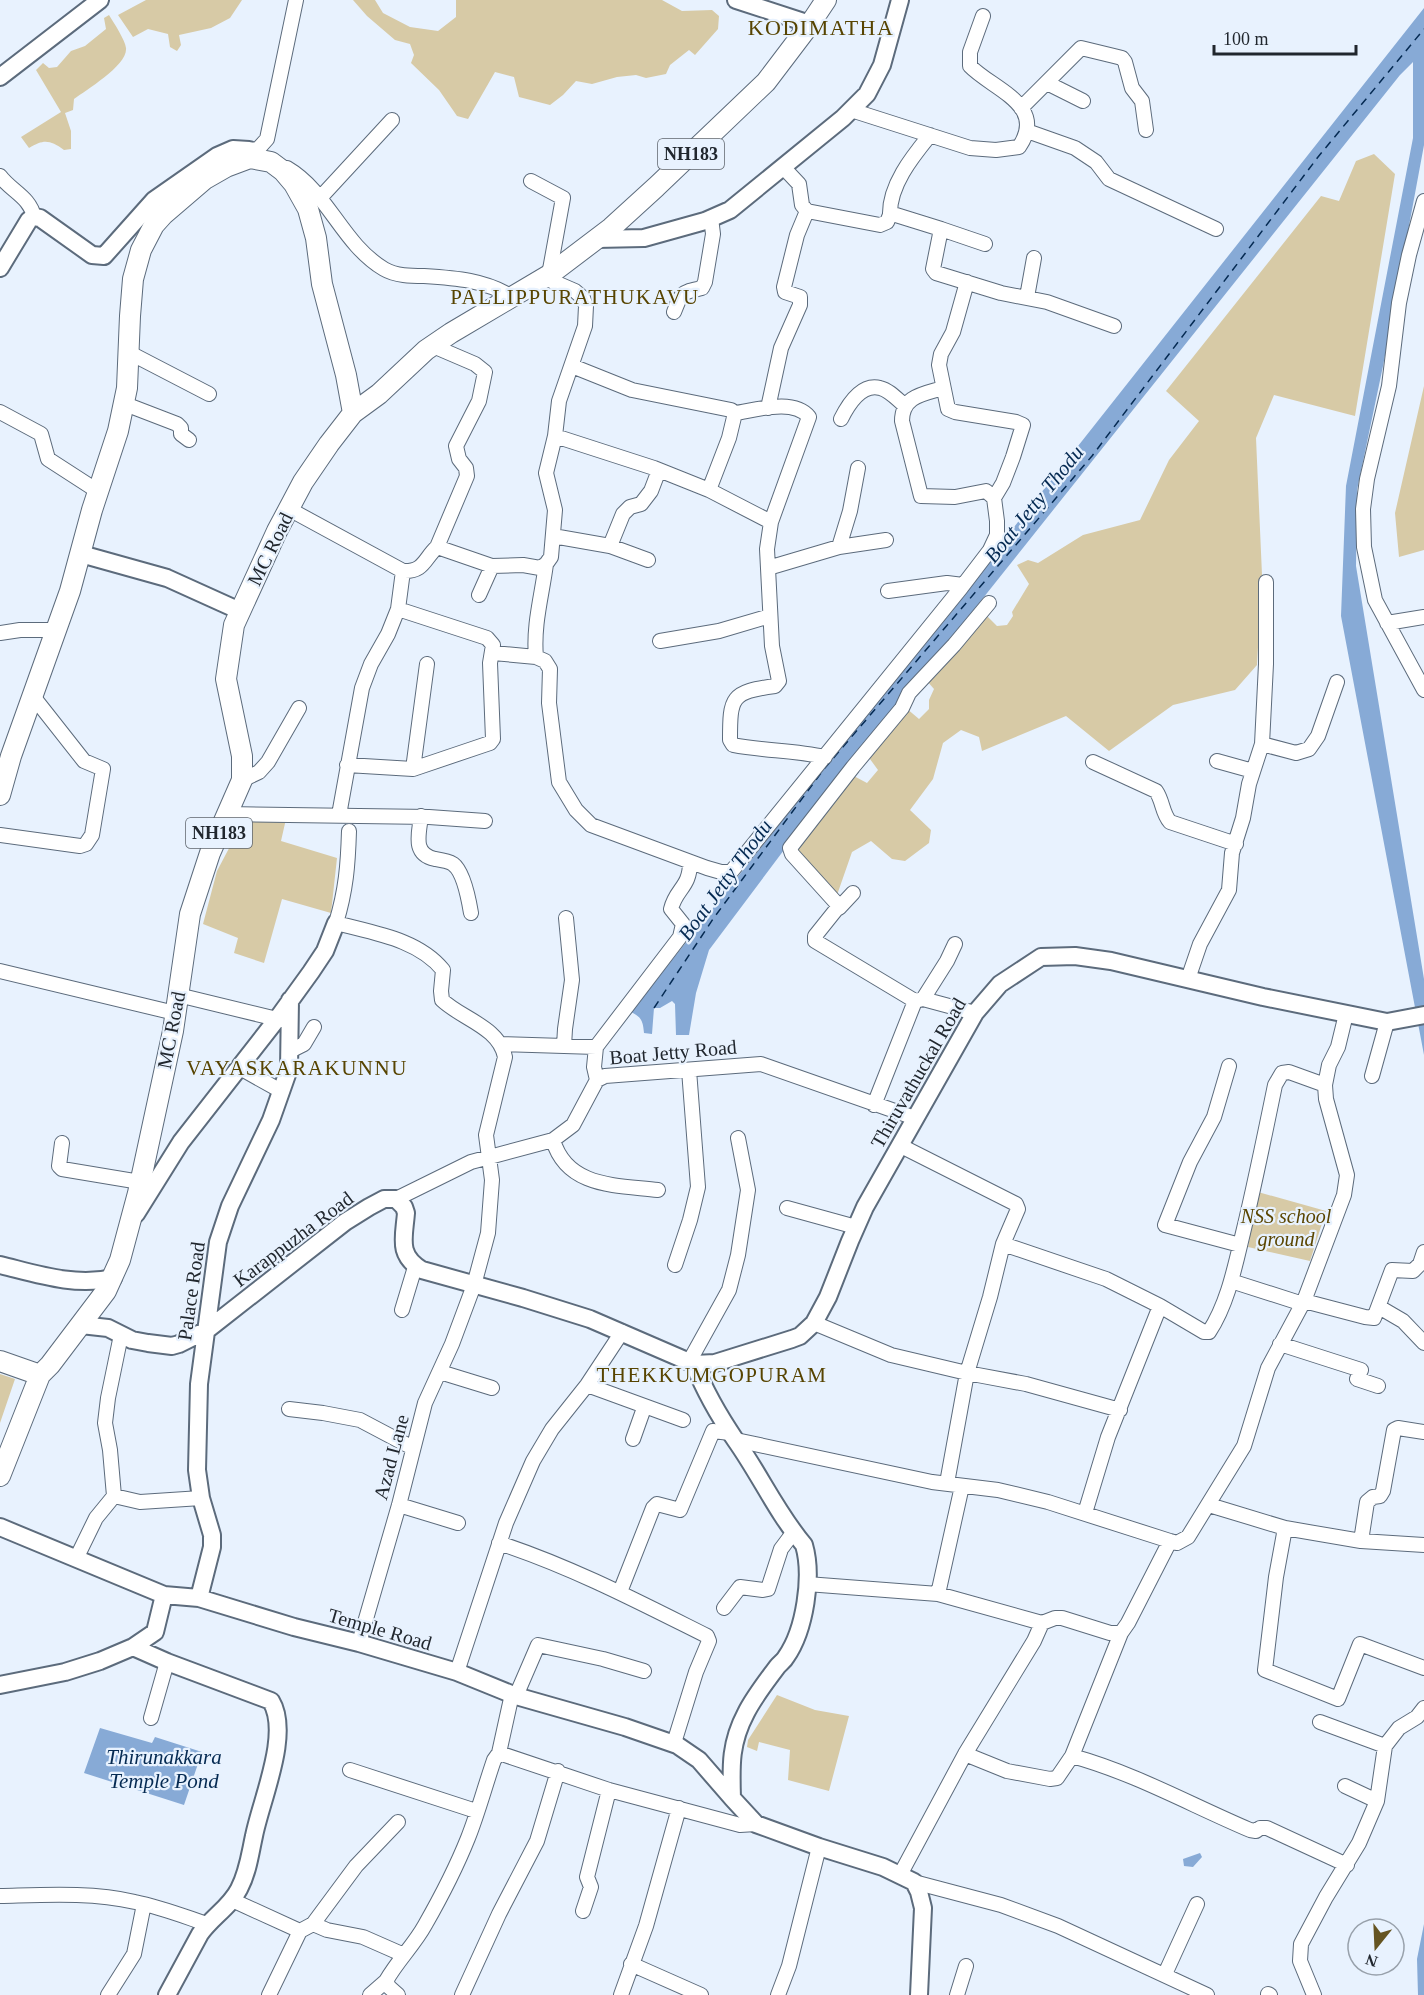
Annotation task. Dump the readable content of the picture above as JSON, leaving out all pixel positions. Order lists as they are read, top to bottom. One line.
{"streets":{"highway":["NH183","MC Road"],"main road":["Thiruvathuckal Road","Karappuzha Road","Palace Road","Temple Road"],"street":["Boat Jetty Road","Azad Lane"]},"crossings":[["NH183","MC Road"],["NH183","Karappuzha Road"],["Boat Jetty Road","Thiruvathuckal Road"],["Boat Jetty Road","Karappuzha Road"],["Boat Jetty Road","Azad Lane"],["Karappuzha Road","Palace Road"],["Palace Road","Temple Road"],["Azad Lane","Temple Road"]],"districts":["KODIMATHA","PALLIPPURATHUKAVU","VAYASKARAKUNNU","THEKKUMGOPURAM"],"water":["Boat Jetty Thodu","Thirunakkara Temple Pond"],"parks":["NSS school ground"],"scale_bar":"100 m","north":"bottom"}
